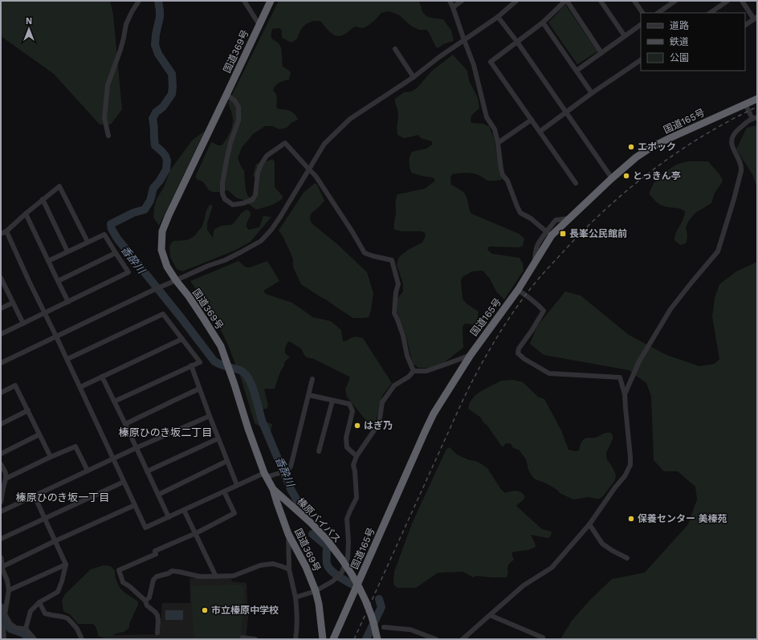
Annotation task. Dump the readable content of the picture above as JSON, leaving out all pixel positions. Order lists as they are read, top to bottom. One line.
{"streets":{"highway":["国道369号","国道165号","榛原バイパス"]},"crossings":[["国道369号","榛原バイパス"]],"districts":["榛原ひのき坂二丁目","榛原ひのき坂一丁目"],"water":["香酔川"],"places":{"other":["エポック","とっきん亭","はぎ乃","保養センター 美榛苑","市立榛原中学校"],"transit":["長峯公民館前"]},"legend":["道路","鉄道","公園"],"north":"top"}
